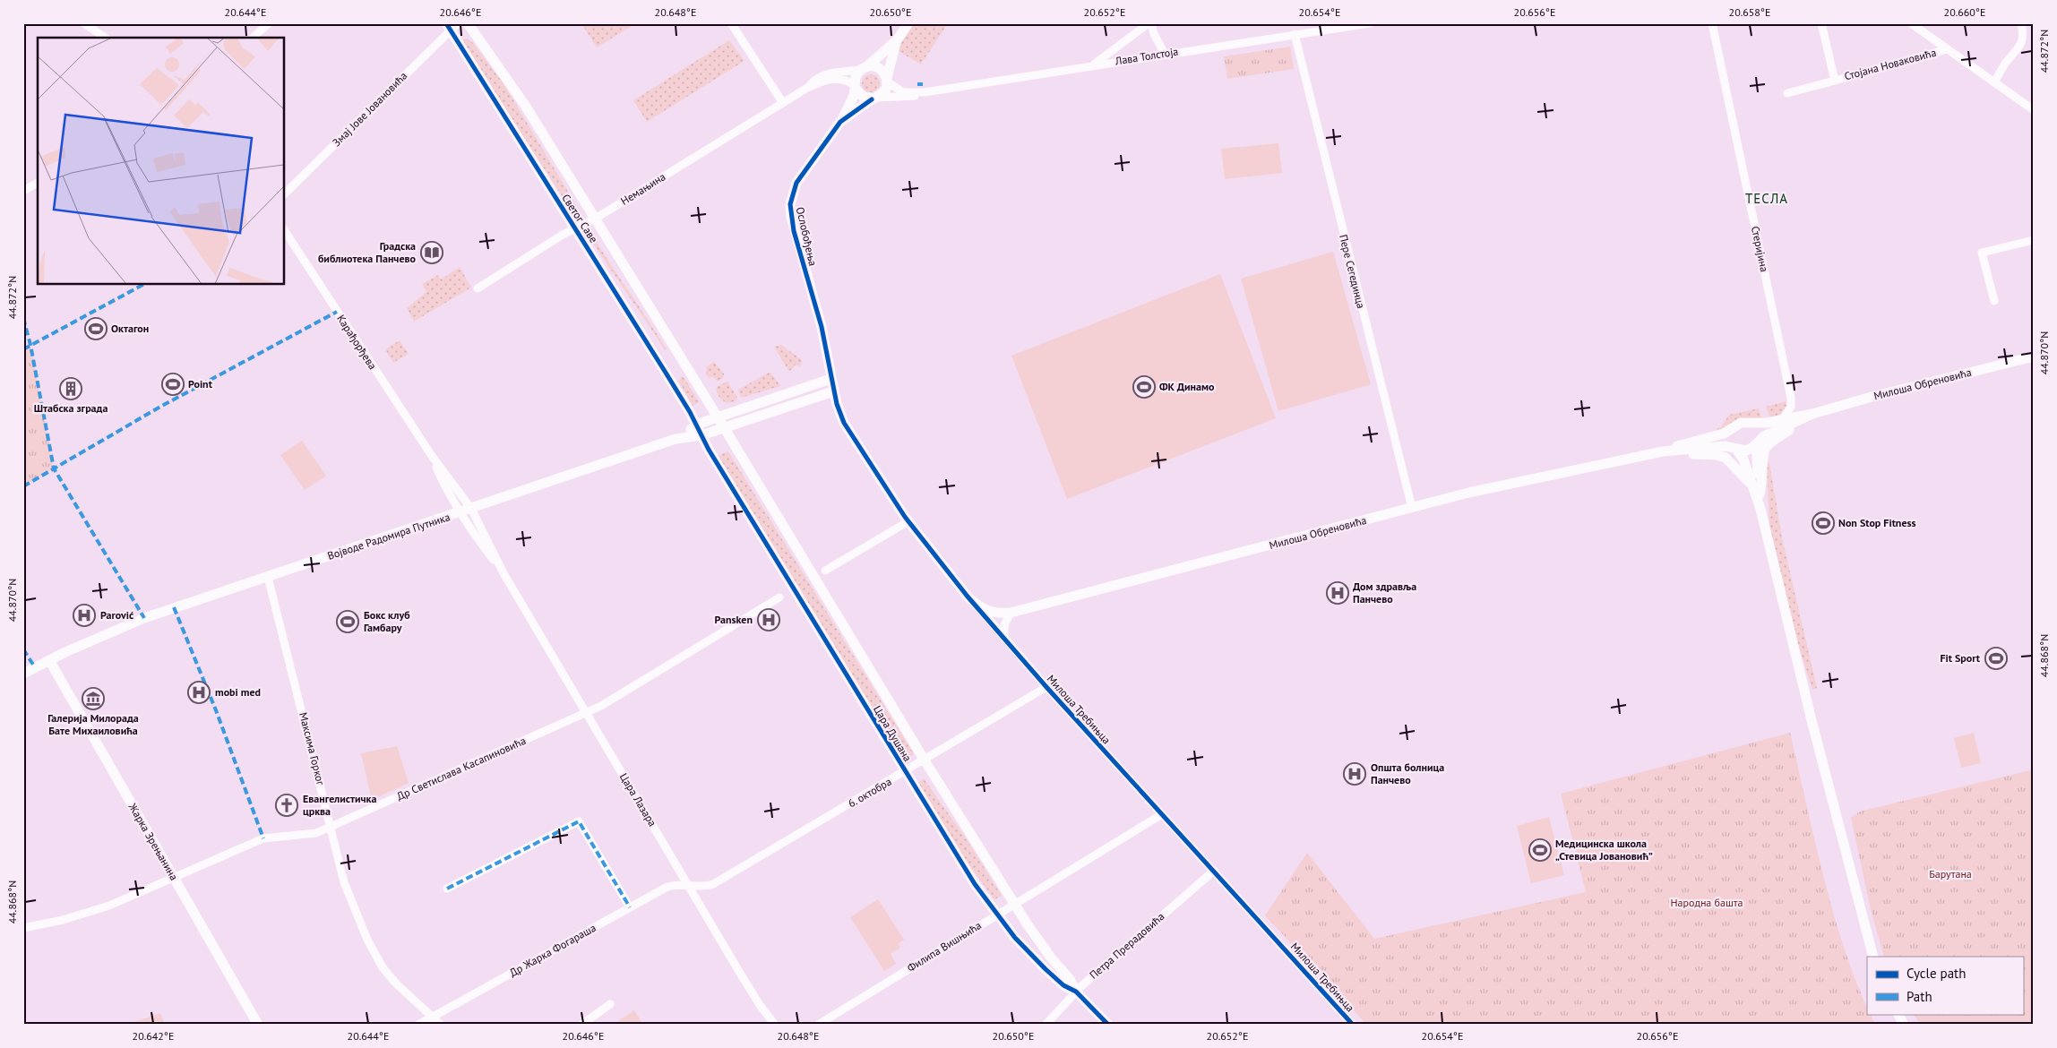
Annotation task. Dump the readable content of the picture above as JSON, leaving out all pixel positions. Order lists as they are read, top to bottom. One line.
{"streets":{"street":["Лава Толстоја","Стојана Новаковића","Змај Јове Јовановића","Немањина","Светог Саве","Ослобођења","Стеријина","Пере Сегединца","Карађорђева","Милоша Обреновића","Војводе Радомира Путника","Милоша Требињца","Цара Душана","Максима Горког","Др Светислава Касапиновића","6. октобра","Цара Лазара","Жарка Зрењанина","Петра Прерадовића","Филипа Вишњића","Др Жарка Фогараша"]},"crossings":[["Лава Толстоја","Ослобођења"],["Лава Толстоја","Пере Сегединца"],["Змај Јове Јовановића","Светог Саве"],["Немањина","Светог Саве"],["Светог Саве","Војводе Радомира Путника"],["Светог Саве","Цара Душана"],["Ослобођења","Војводе Радомира Путника"],["Ослобођења","Милоша Требињца"],["Пере Сегединца","Милоша Обреновића"],["Карађорђева","Војводе Радомира Путника"],["Карађорђева","Цара Лазара"],["Милоша Обреновића","Милоша Требињца"],["Војводе Радомира Путника","Милоша Требињца"],["Војводе Радомира Путника","Цара Душана"],["Војводе Радомира Путника","Максима Горког"],["Војводе Радомира Путника","Цара Лазара"],["Војводе Радомира Путника","Жарка Зрењанина"],["Милоша Требињца","6. октобра"],["Милоша Требињца","Петра Прерадовића"],["Милоша Требињца","Филипа Вишњића"],["Цара Душана","6. октобра"],["Цара Душана","Петра Прерадовића"],["Цара Душана","Филипа Вишњића"],["Максима Горког","Др Светислава Касапиновића"],["Максима Горког","Др Жарка Фогараша"],["Др Светислава Касапиновића","Цара Лазара"],["Др Светислава Касапиновића","Жарка Зрењанина"],["6. октобра","Цара Лазара"],["6. октобра","Др Жарка Фогараша"],["Цара Лазара","Др Жарка Фогараша"]],"districts":["ТЕСЛА"],"parks":["Барутана","Народна башта"],"places":{"library":["Градска библиотека Панчево"],"sports":["Октагон","Point","ФК Динамо","Non Stop Fitness","Бокс клуб Гамбару","Fit Sport","Медицинска школа „Стевица Јовановић”"],"building":["Штабска зграда"],"hospital":["Дом здравља Панчево","Parović","Pansken","mobi med","Општа болница Панчево"],"museum":["Галерија Милорада Бате Михаиловића"],"church":["Евангелистичка црква"]},"legend":["Cycle path","Path"],"coordinates":["20.644°E","20.646°E","20.648°E","20.650°E","20.652°E","20.654°E","20.656°E","20.658°E","20.660°E","44.872°N","44.870°N","44.868°N","20.642°E"]}
